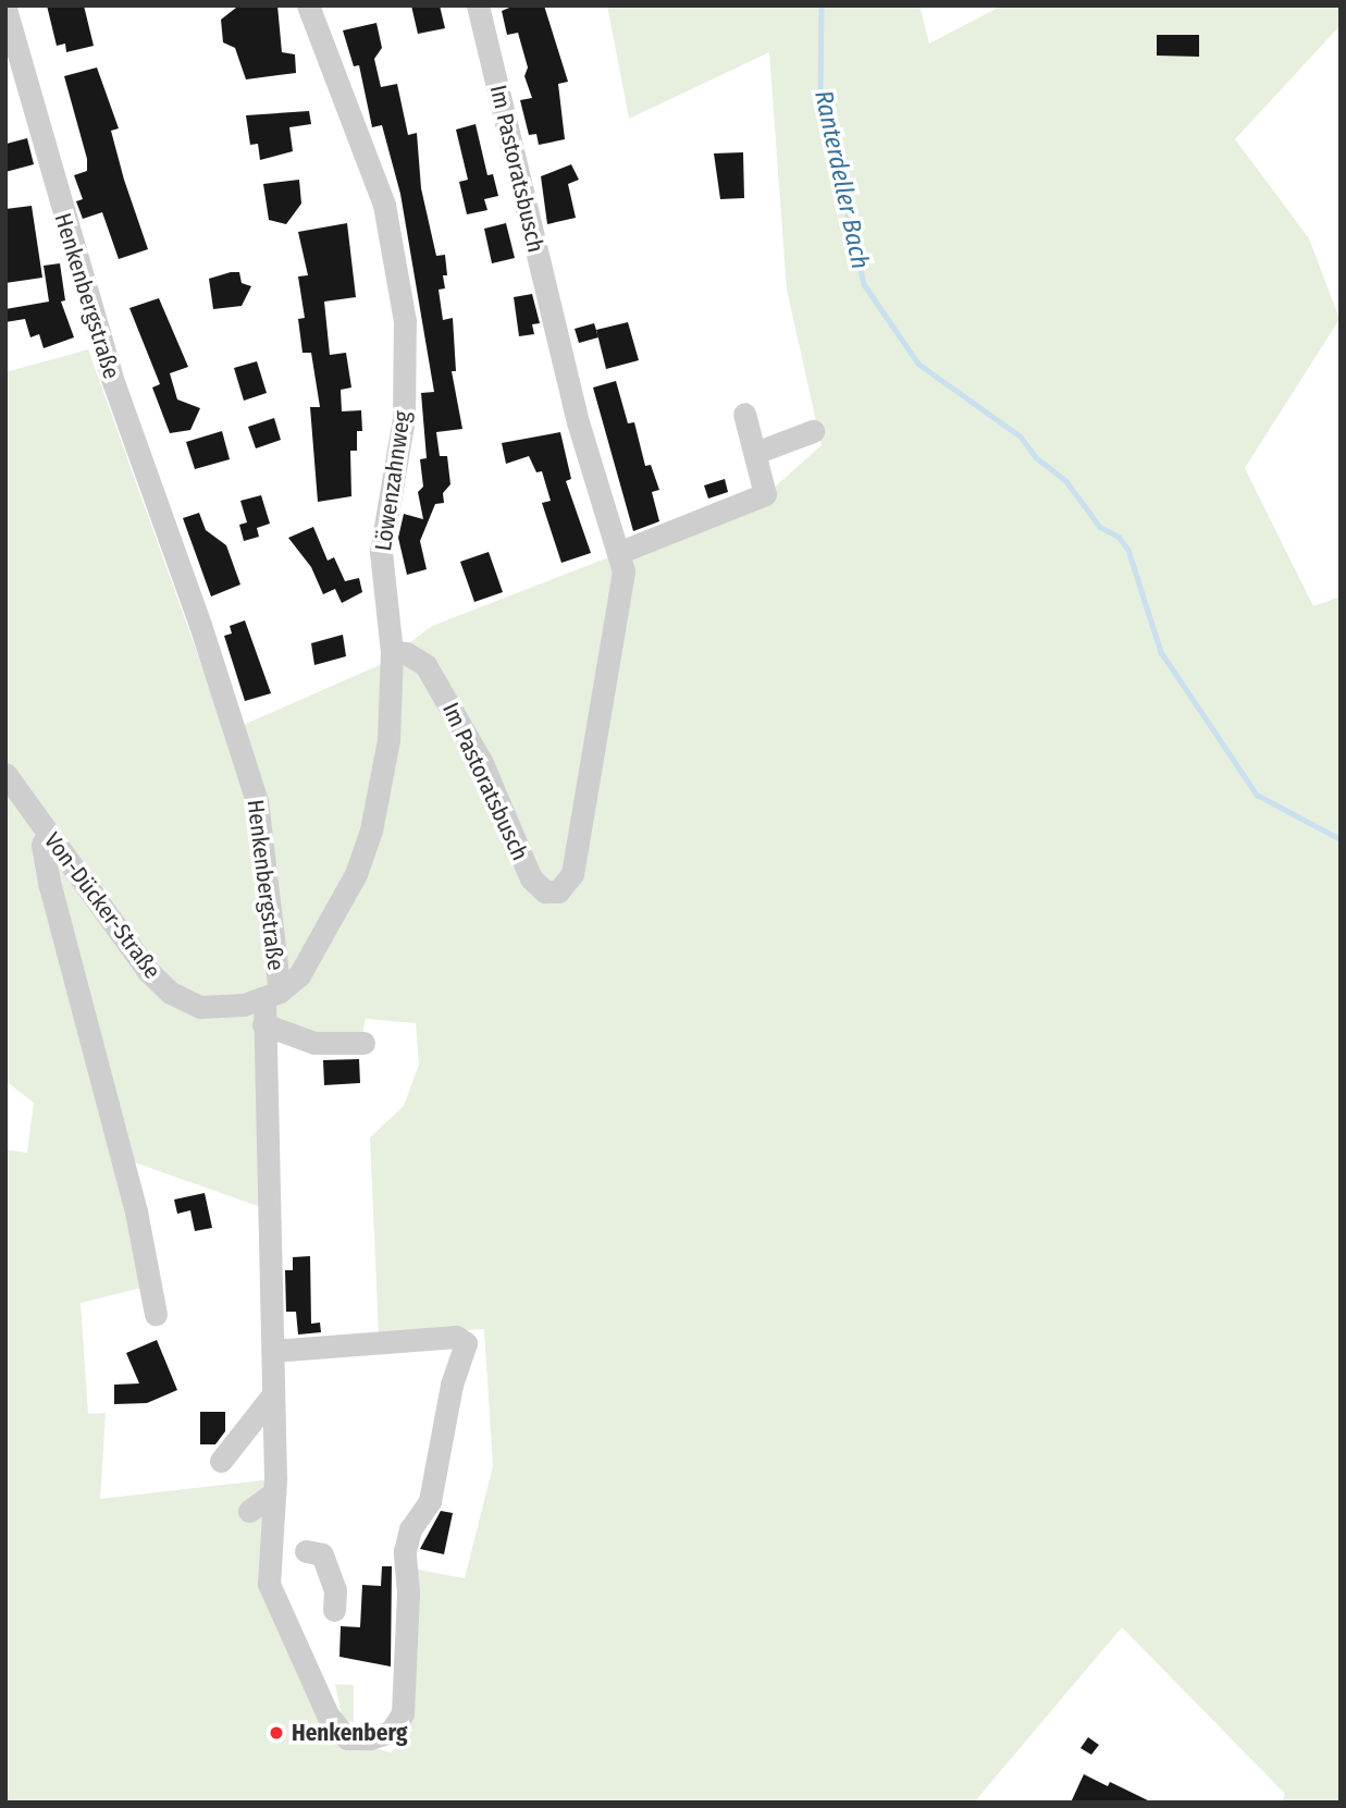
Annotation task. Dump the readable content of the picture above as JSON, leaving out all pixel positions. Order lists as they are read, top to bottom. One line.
{"streets":{"street":["Im Pastoratsbusch","Henkenbergstraße","Löwenzahnweg","Von-Dücker-Straße"]},"crossings":[["Im Pastoratsbusch","Löwenzahnweg"],["Henkenbergstraße","Von-Dücker-Straße"]],"water":["Ranterdeller Bach"],"places":["Henkenberg"]}
